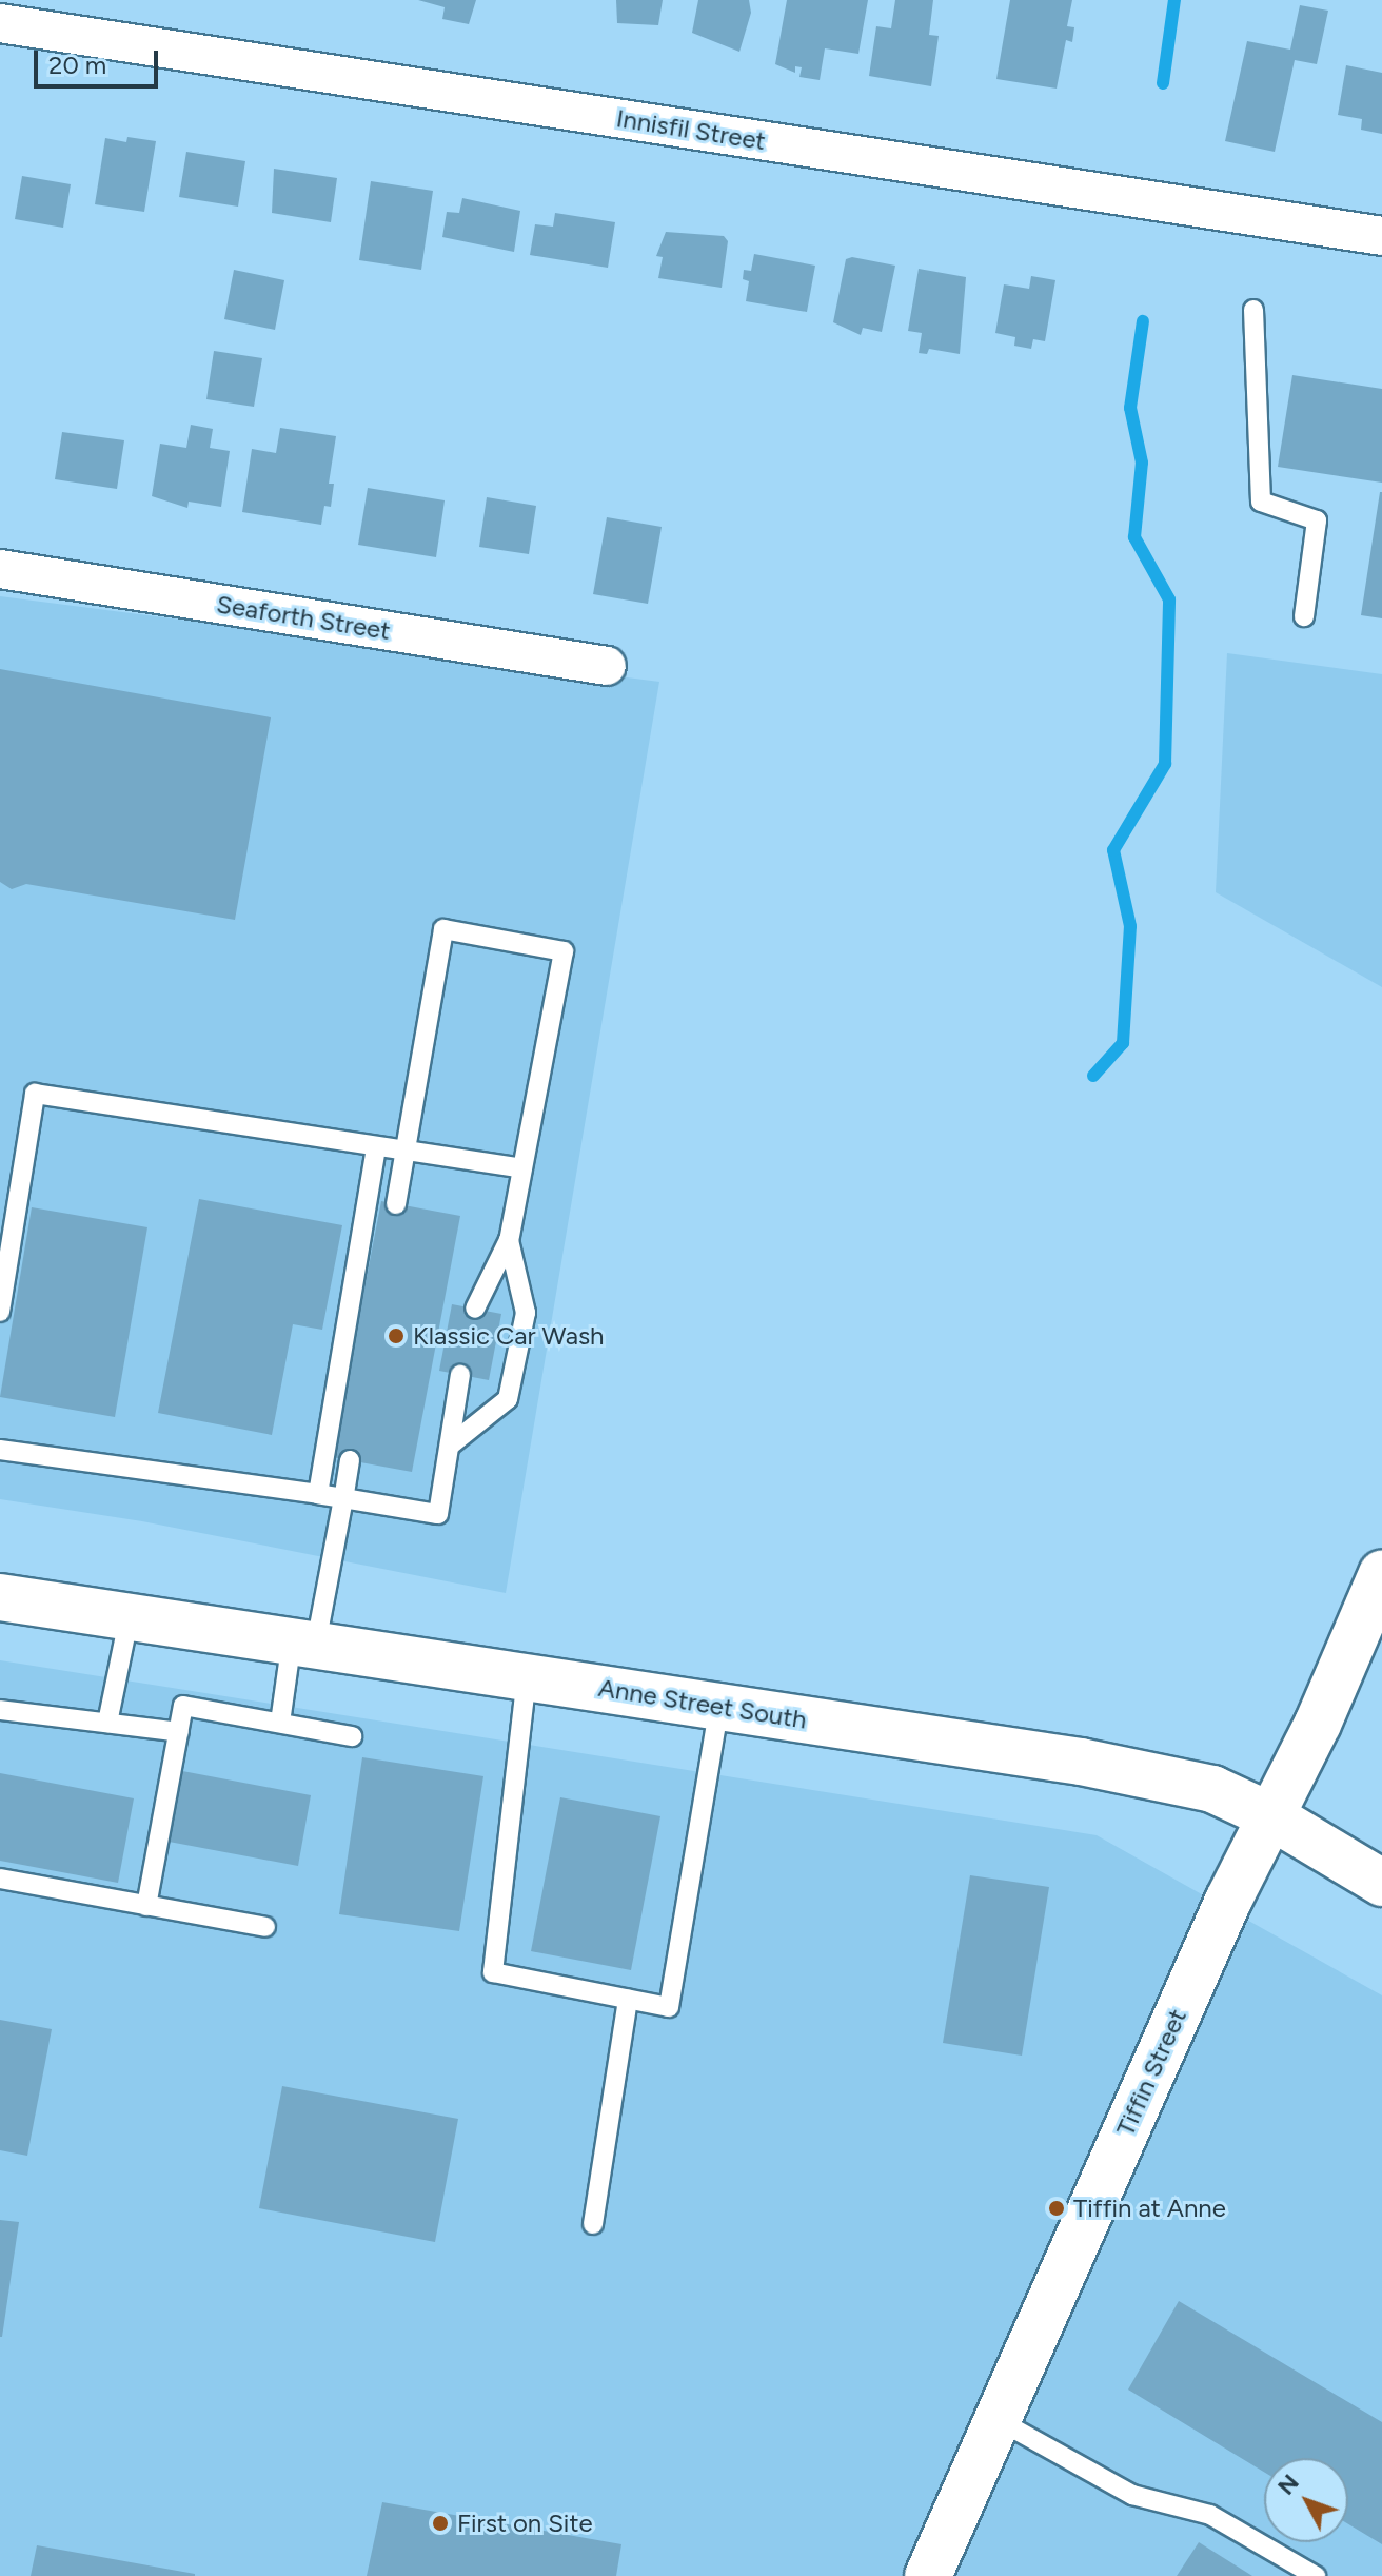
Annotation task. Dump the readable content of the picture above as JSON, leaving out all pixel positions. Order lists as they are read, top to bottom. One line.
{"streets":{"street":["Innisfil Street","Seaforth Street","Anne Street South","Tiffin Street"]},"crossings":[["Anne Street South","Tiffin Street"]],"places":["Klassic Car Wash","Tiffin at Anne","First on Site"],"scale_bar":"20 m","north":"top left"}
